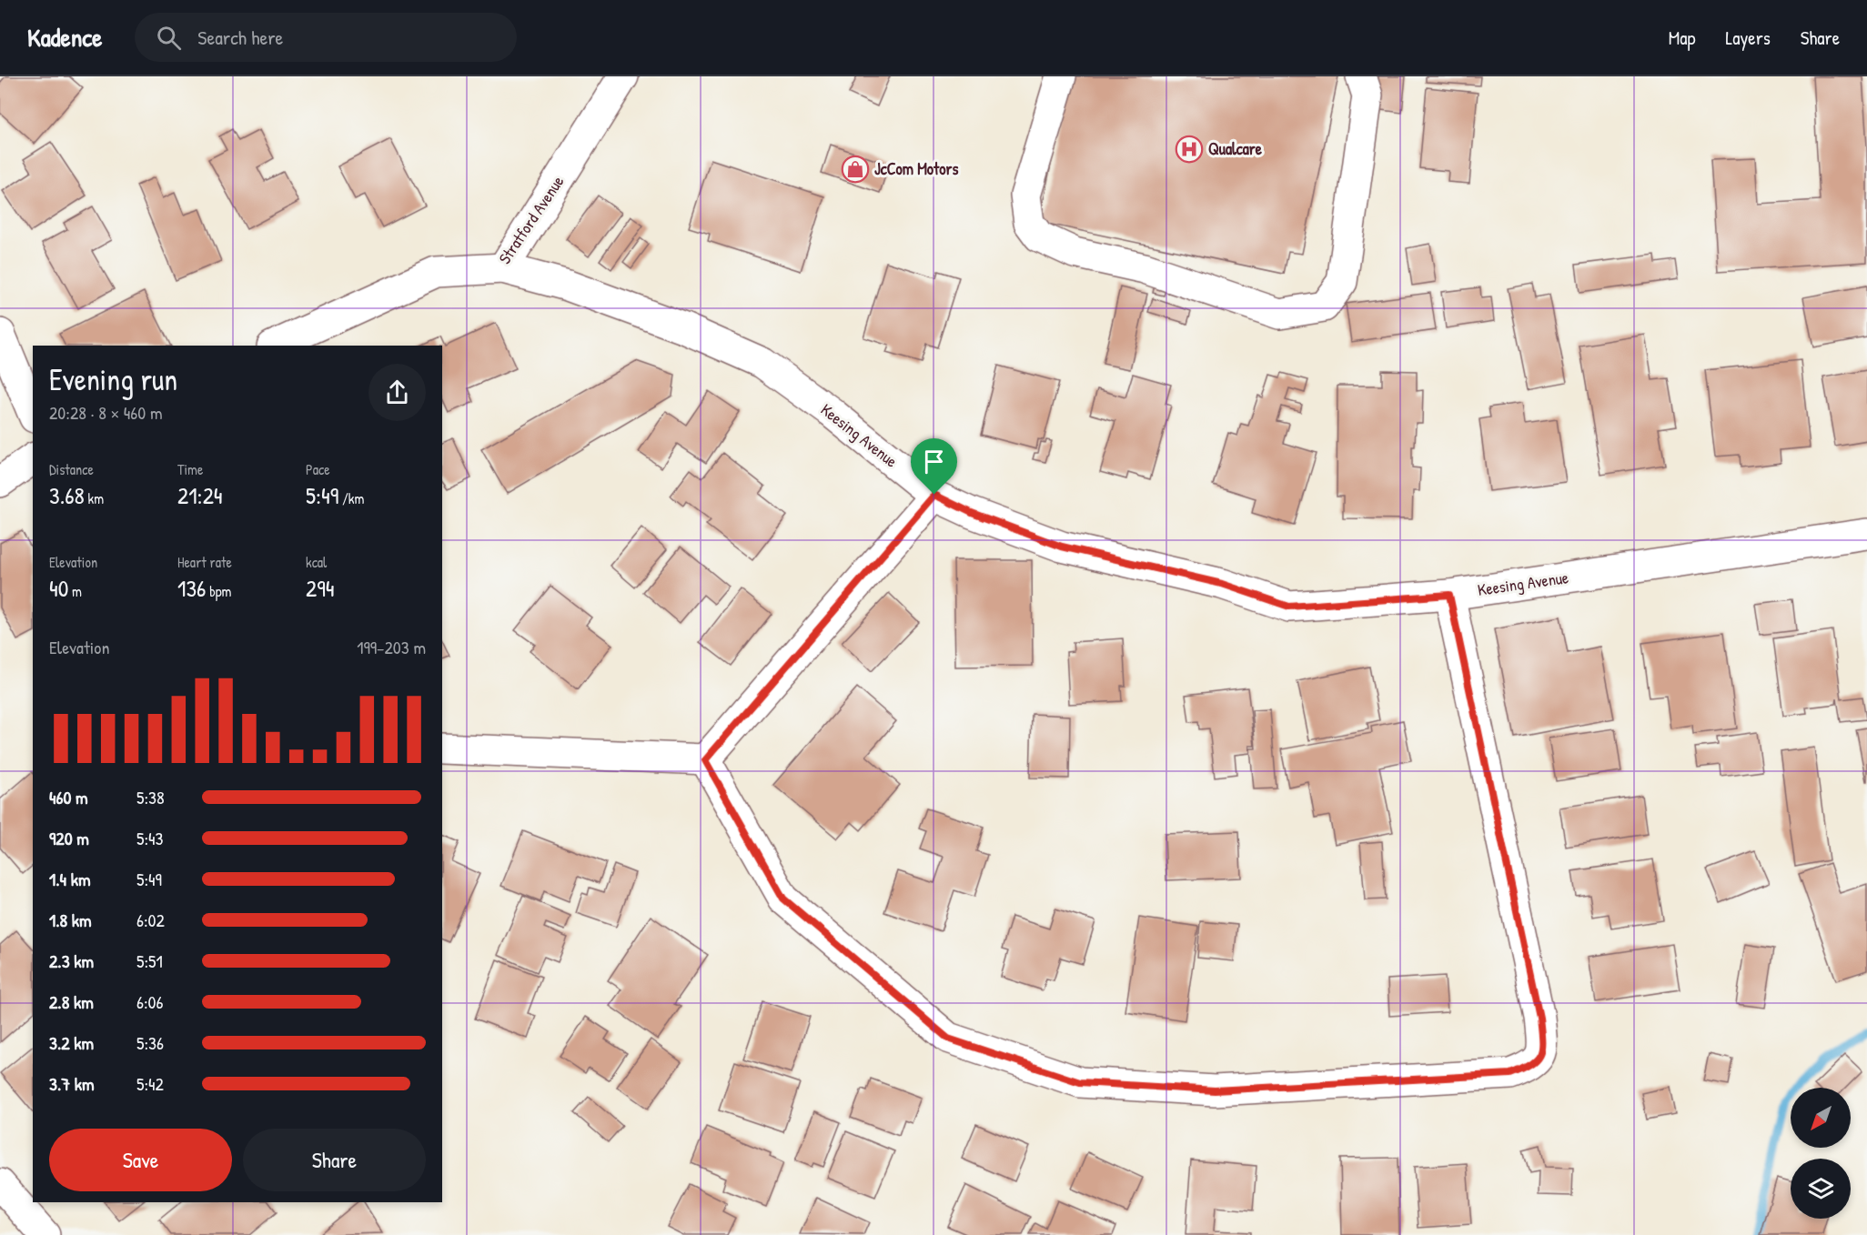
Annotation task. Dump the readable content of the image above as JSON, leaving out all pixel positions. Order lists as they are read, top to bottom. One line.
{"streets":{"street":["Stratford Avenue","Keesing Avenue"]},"crossings":[["Stratford Avenue","Keesing Avenue"]],"places":{"hospital":["Qualcare"],"shop":["JcCom Motors"]},"north":"bottom left","page":{"header":"Kadence","search":"Search here","nav":["Map","Layers","Share"],"heading":["Evening run","20:28 · 8 × 460 m"],"stats":[["Distance","3.68 km"],["Time","21:24"],["Pace","5:49 /km"],["Elevation","40 m"],["Heart rate","136 bpm"],["kcal","294"]],"chart":["Elevation","199–203 m"],"list":[{"name":"460 m","note":"5:38"},{"name":"920 m","note":"5:43"},{"name":"1.4 km","note":"5:49"},{"name":"1.8 km","note":"6:02"},{"name":"2.3 km","note":"5:51"},{"name":"2.8 km","note":"6:06"},{"name":"3.2 km","note":"5:36"},{"name":"3.7 km","note":"5:42"}],"buttons":["Save","Share"]}}
